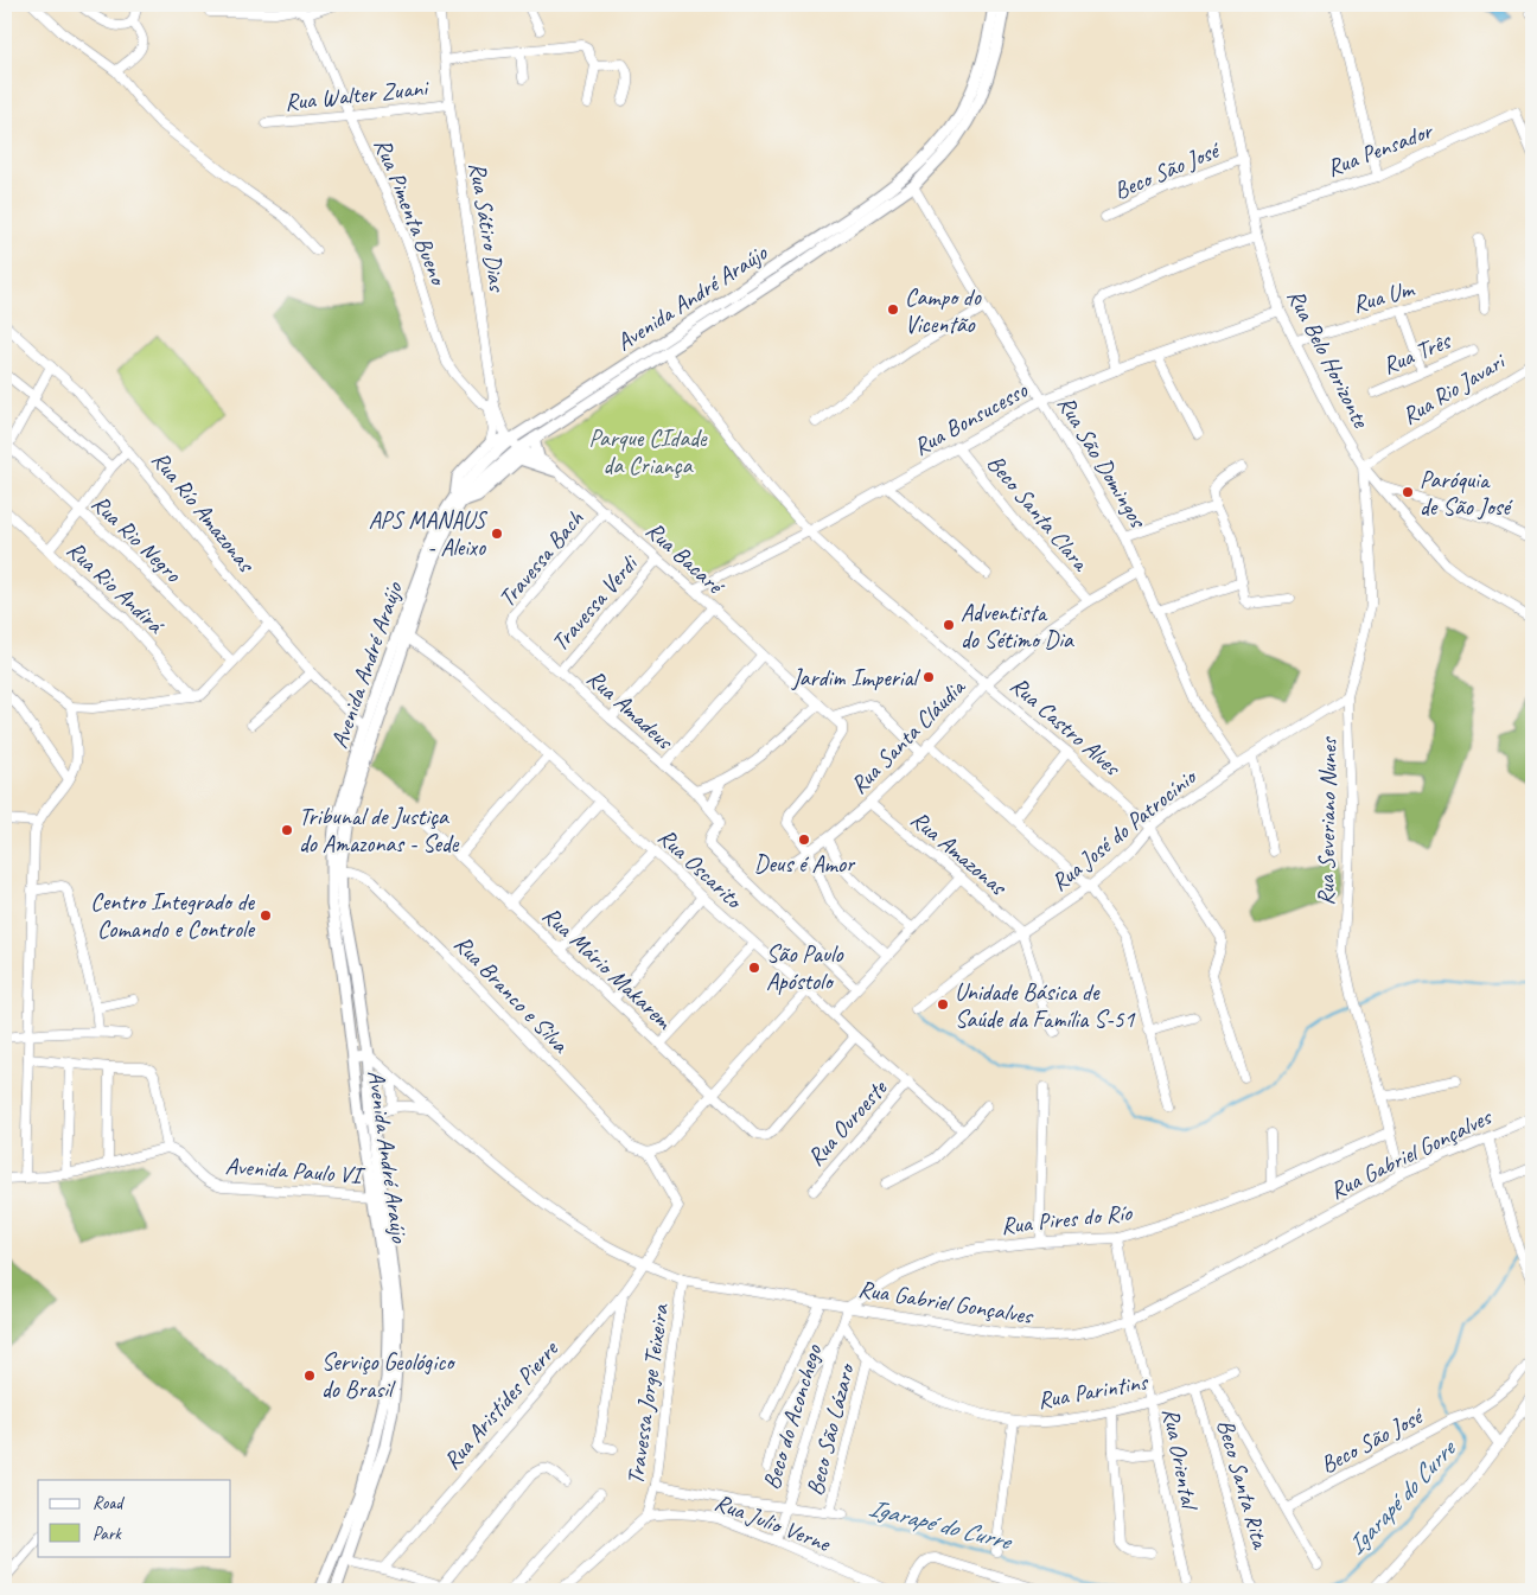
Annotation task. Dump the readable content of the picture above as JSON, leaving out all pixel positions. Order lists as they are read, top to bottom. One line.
{"streets":{"main road":["Avenida André Araújo"],"street":["Rua Walter Zuani","Rua Pensador","Beco São José","Rua Pimenta Bueno","Rua Sátiro Dias","Rua Um","Rua Três","Rua Belo Horizonte","Rua Rio Javari","Rua Bonsucesso","Rua São Domingos","Rua Río Amazonas","Beco Santa Clara","Rua Rio Negro","Rua Bacaré","Travessa Bach","Rua Rio Andirá","Travessa Verdi","Rua Amadeus","Rua Castro Alves","Rua Santa Cláudia","Rua Severiano Nunes","Rua José do Patrocínio","Rua Amazonas","Rua Oscarito","Rua Mário Makarem","Rua Branco e Silva","Rua Ouroeste","Rua Gabriel Gonçalves","Avenida Paulo VI","Rua Pires do Río","Rua Parintins","Travessa Jorge Teixeira","Rua Aristídes Pierre","Beco do Aconchego","Beco São Lázaro","Rua Oriental","Beco Santa Rita","Rua Julio Verne"]},"crossings":[["Rua Walter Zuani","Rua Pimenta Bueno"],["Rua Walter Zuani","Rua Sátiro Dias"],["Rua Pensador","Rua Belo Horizonte"],["Beco São José","Rua Belo Horizonte"],["Rua Pimenta Bueno","Rua Sátiro Dias"],["Rua Sátiro Dias","Avenida André Araújo"],["Rua Sátiro Dias","Rua Bacaré"],["Rua Um","Rua Belo Horizonte"],["Avenida André Araújo","Rua São Domingos"],["Avenida André Araújo","Rua Río Amazonas"],["Avenida André Araújo","Rua Bacaré"],["Avenida André Araújo","Rua Castro Alves"],["Avenida André Araújo","Rua Oscarito"],["Avenida André Araújo","Rua Branco e Silva"],["Avenida André Araújo","Rua Gabriel Gonçalves"],["Avenida André Araújo","Avenida Paulo VI"],["Rua Belo Horizonte","Rua Rio Javari"],["Rua Belo Horizonte","Rua Bonsucesso"],["Rua Belo Horizonte","Rua Severiano Nunes"],["Rua Rio Javari","Rua Severiano Nunes"],["Rua Bonsucesso","Rua São Domingos"],["Rua Bonsucesso","Beco Santa Clara"],["Rua Bonsucesso","Rua Bacaré"],["Rua Bonsucesso","Rua Castro Alves"],["Rua São Domingos","Rua Santa Cláudia"],["Rua São Domingos","Rua José do Patrocínio"],["Beco Santa Clara","Rua Santa Cláudia"],["Rua Bacaré","Travessa Bach"],["Rua Bacaré","Travessa Verdi"],["Travessa Bach","Rua Amadeus"],["Travessa Verdi","Rua Amadeus"],["Rua Castro Alves","Rua Santa Cláudia"],["Rua Castro Alves","Rua José do Patrocínio"],["Rua Santa Cláudia","Rua Amazonas"],["Rua Severiano Nunes","Rua José do Patrocínio"],["Rua Severiano Nunes","Rua Gabriel Gonçalves"],["Rua Severiano Nunes","Rua Pires do Río"],["Rua José do Patrocínio","Rua Amazonas"],["Rua Oscarito","Rua Mário Makarem"],["Rua Oscarito","Rua Ouroeste"],["Rua Branco e Silva","Rua Aristídes Pierre"],["Rua Gabriel Gonçalves","Rua Pires do Río"],["Rua Gabriel Gonçalves","Travessa Jorge Teixeira"],["Rua Gabriel Gonçalves","Rua Aristídes Pierre"],["Rua Gabriel Gonçalves","Beco do Aconchego"],["Rua Gabriel Gonçalves","Rua Oriental"],["Rua Pires do Río","Beco do Aconchego"],["Rua Pires do Río","Rua Oriental"],["Rua Parintins","Beco do Aconchego"],["Rua Parintins","Beco São Lázaro"],["Rua Parintins","Rua Oriental"],["Rua Parintins","Beco Santa Rita"],["Travessa Jorge Teixeira","Rua Julio Verne"],["Beco do Aconchego","Rua Julio Verne"]],"water":["Igarapé do Curre"],"parks":["Parque CIdade da Criança"],"places":["Campo do Vicentão","Paróquia de São José","APS MANAUS - Aleixo","Adventista do Sétimo Dia","Jardim Imperial","Tribunal de Justiça do Amazonas - Sede","Deus é Amor","Centro Integrado de Comando e Controle","São Paulo Apóstolo","Unidade Básica de Saúde da Família S-51","Serviço Geológico do Brasil"],"legend":["Road","Park"]}
